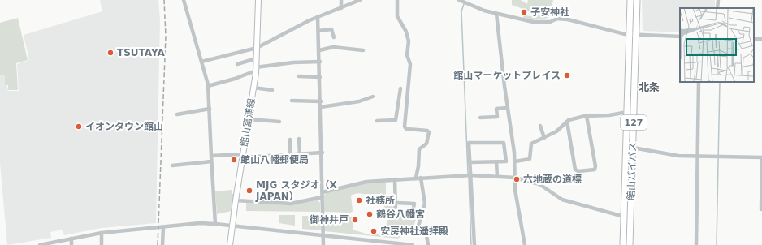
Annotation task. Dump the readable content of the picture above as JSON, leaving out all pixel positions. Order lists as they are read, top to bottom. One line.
{"streets":{"highway":["127","館山バイパス"],"main road":["館山富浦線"]},"districts":["北条"],"places":["子安神社","TSUTAYA","館山マーケットプレイス","イオンタウン館山","館山八幡郵便局","六地蔵の道標","MJG スタジオ（X JAPAN）","社務所","鶴谷八幡宮","御神井戸","安房神社遥拝殿"]}
